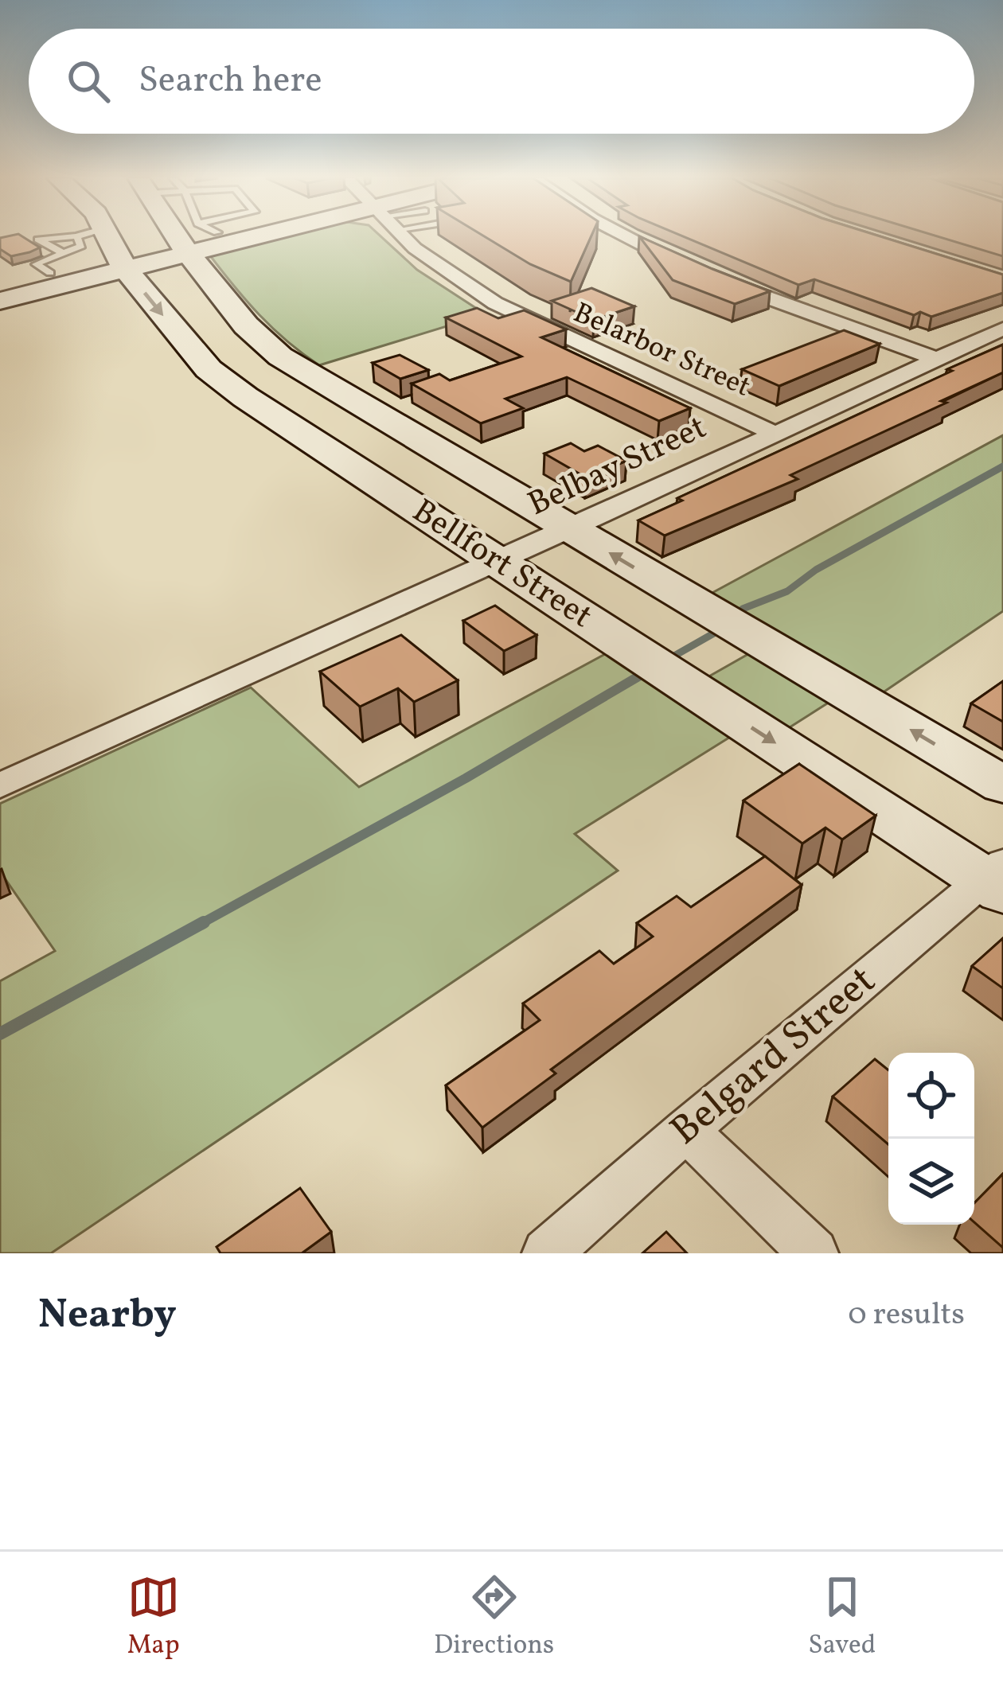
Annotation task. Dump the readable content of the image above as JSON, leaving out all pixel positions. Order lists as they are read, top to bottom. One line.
{"streets":{"main road":["Bellfort Street"],"street":["Belarbor Street","Belbay Street","Belgard Street"]},"crossings":[["Belarbor Street","Belbay Street"],["Belbay Street","Bellfort Street"],["Bellfort Street","Belgard Street"]],"page":{"search":"Search here","heading":["Nearby","0 results"],"nav":["Map","Directions","Saved"]}}
